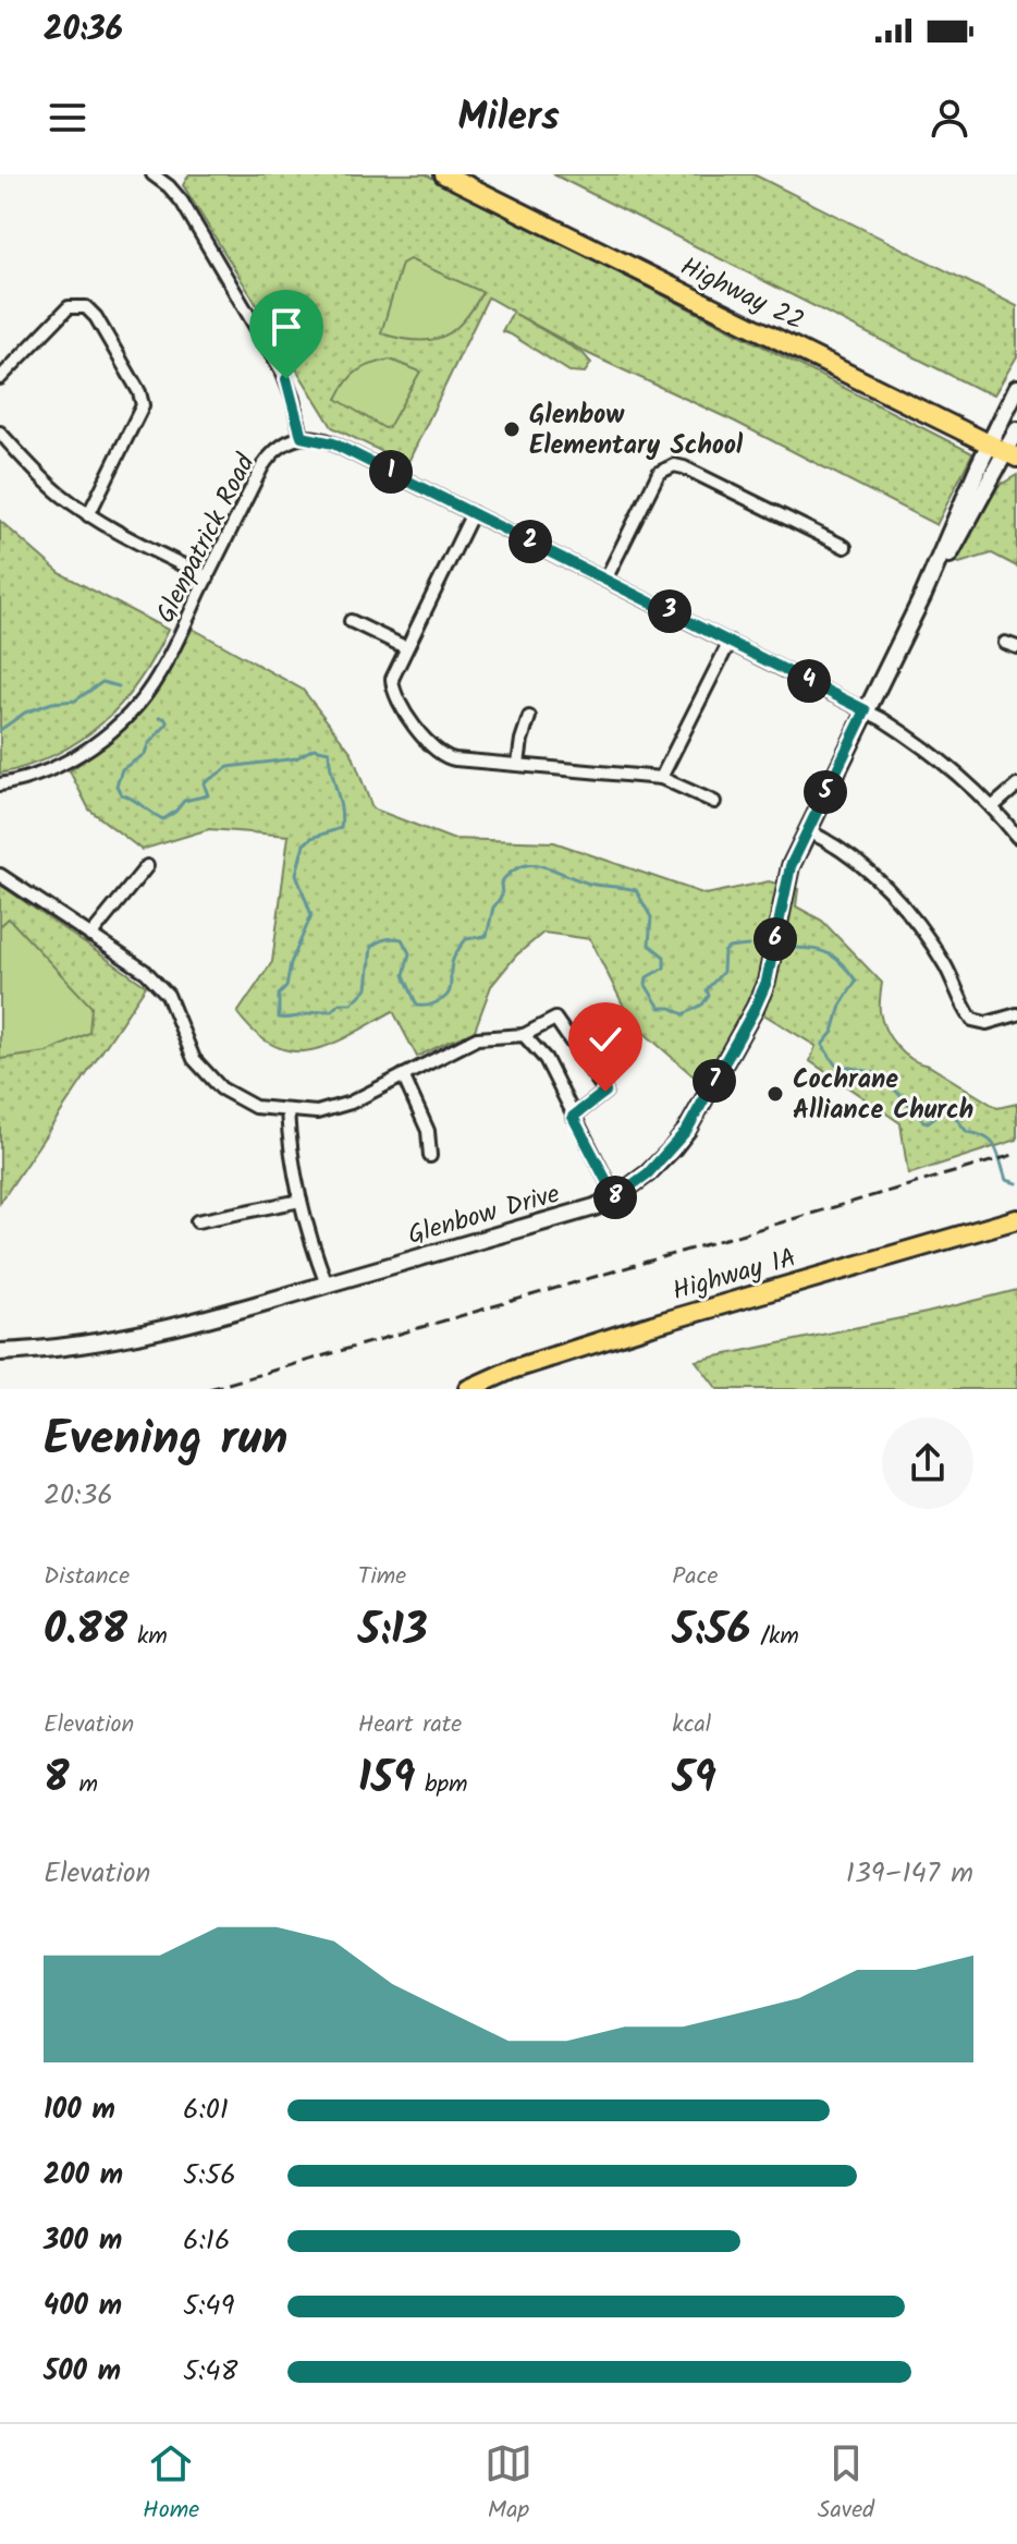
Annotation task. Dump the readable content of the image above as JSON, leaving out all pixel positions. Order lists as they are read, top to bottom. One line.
{"streets":{"main road":["Highway 22","Highway 1A"],"street":["Glenpatrick Road","Glenbow Drive"]},"crossings":[["Highway 22","Glenbow Drive"]],"places":["Glenbow Elementary School","Cochrane Alliance Church"],"page":{"status":"20:36","header":"Milers","pins":["1","2","3","4","5","6","7","8"],"heading":["Evening run","20:36"],"stats":[["Distance","0.88 km"],["Time","5:13"],["Pace","5:56 /km"],["Elevation","8 m"],["Heart rate","159 bpm"],["kcal","59"]],"chart":["Elevation","139–147 m"],"list":[{"name":"100 m","note":"6:01"},{"name":"200 m","note":"5:56"},{"name":"300 m","note":"6:16"},{"name":"400 m","note":"5:49"},{"name":"500 m","note":"5:48"}],"tabs":["Home","Map","Saved"]}}
